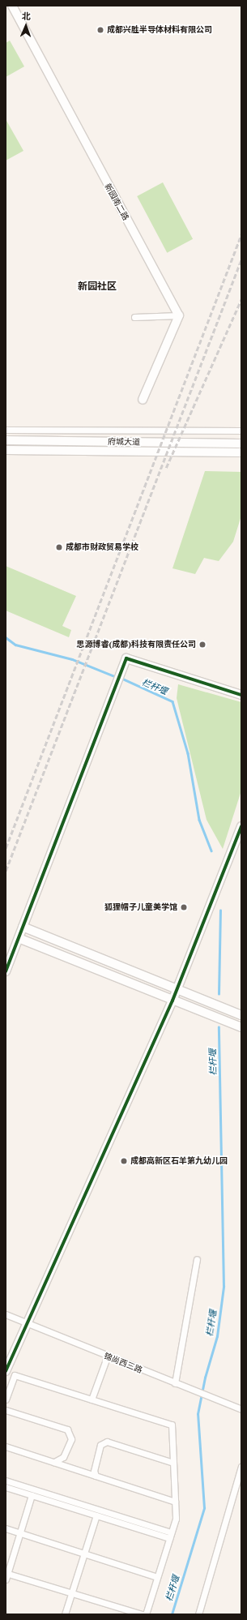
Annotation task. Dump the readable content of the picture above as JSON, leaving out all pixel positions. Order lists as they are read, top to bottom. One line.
{"streets":{"street":["新园南二路","府城大道","锦尚西三路"]},"districts":["新园社区"],"water":["栏杆堰"],"places":["成都兴胜半导体材料有限公司","成都市财政贸易学校","思源博睿(成都)科技有限责任公司","狐狸帽子儿童美学馆","成都高新区石羊第九幼儿园"],"north":"top"}
